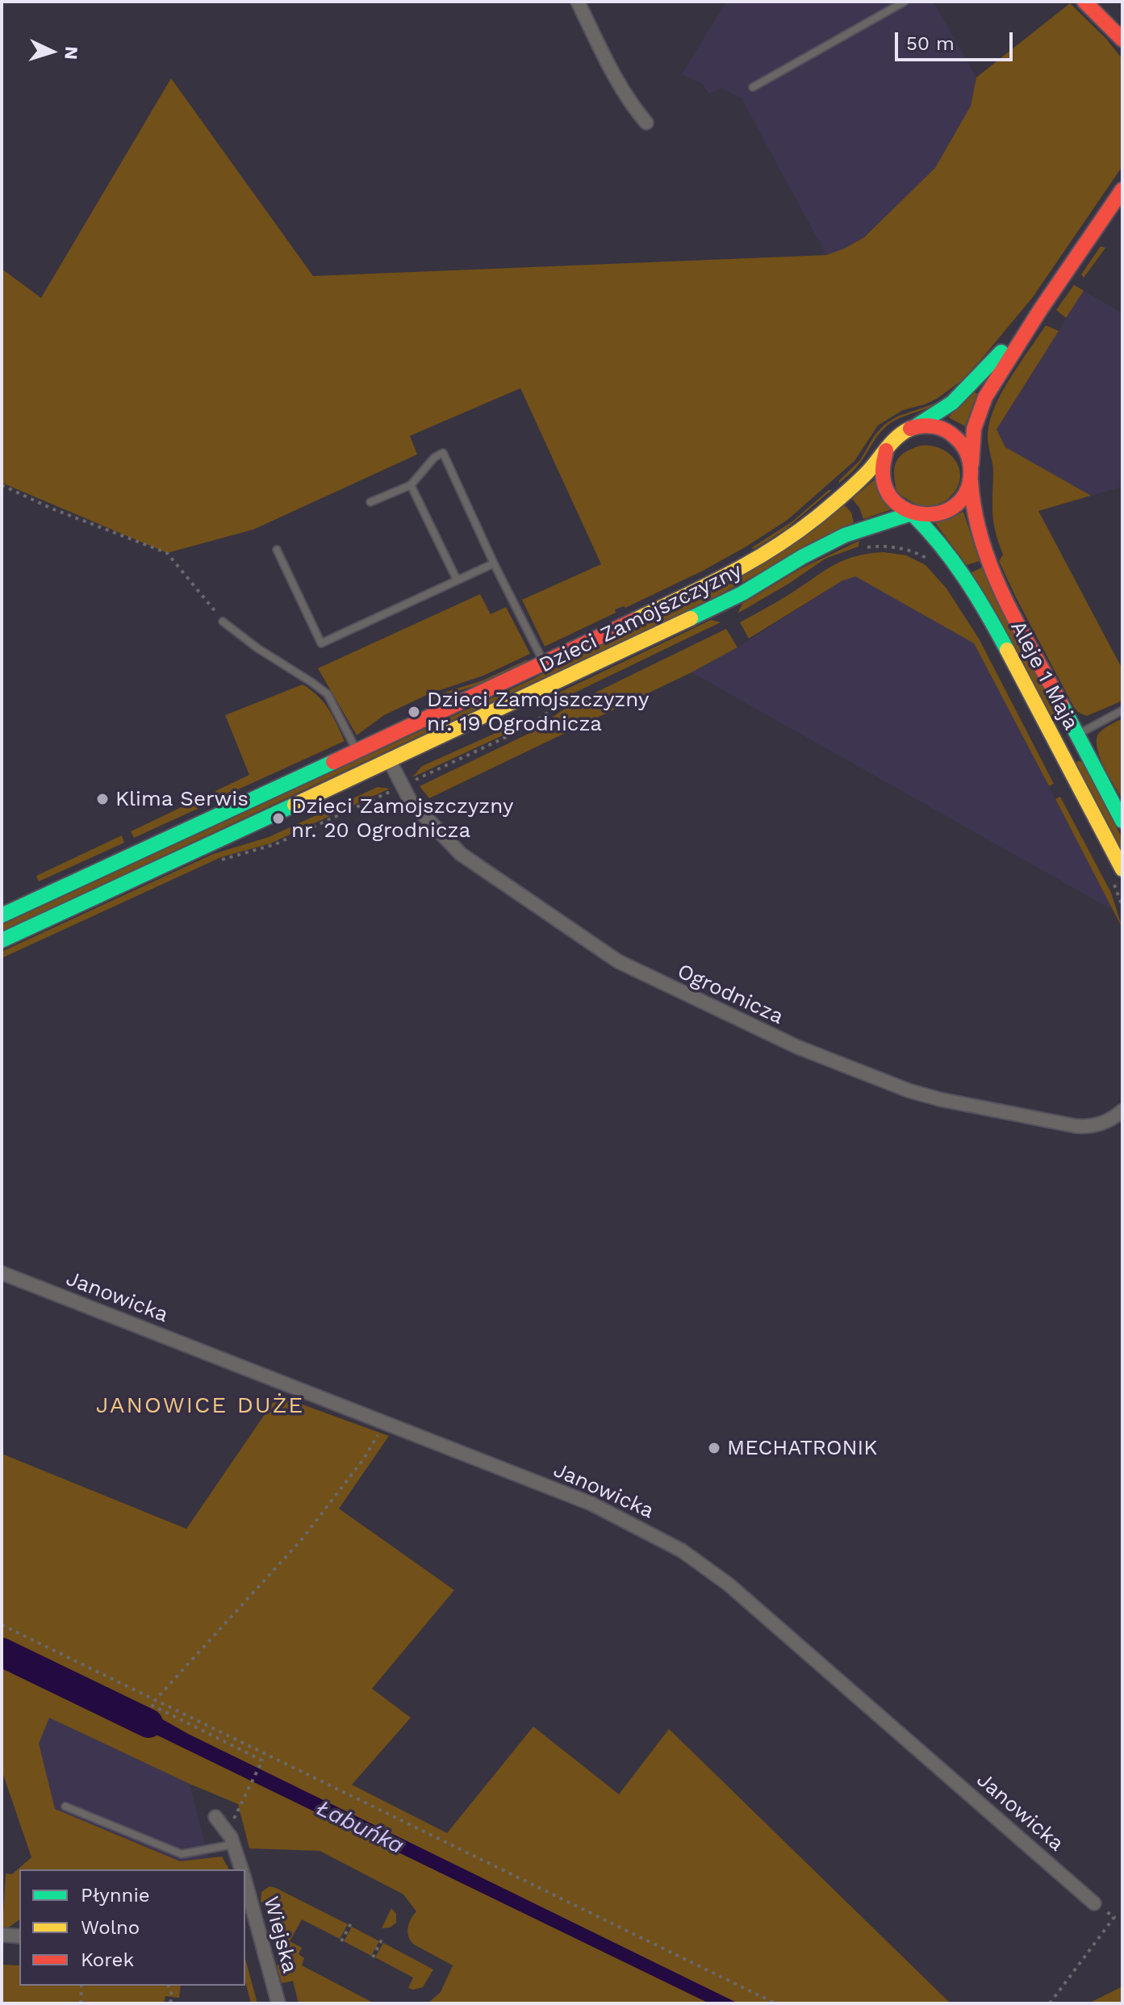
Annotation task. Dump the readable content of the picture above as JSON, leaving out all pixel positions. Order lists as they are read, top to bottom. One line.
{"streets":{"main road":["Dzieci Zamojszczyzny","Aleje 1 Maja"],"street":["Ogrodnicza","Janowicka","Wiejska"]},"crossings":[["Dzieci Zamojszczyzny","Aleje 1 Maja"],["Dzieci Zamojszczyzny","Ogrodnicza"]],"districts":["JANOWICE DUŻE"],"water":["Łabuńka"],"places":["Dzieci Zamojszczyzny nr. 19 Ogrodnicza","Klima Serwis","Dzieci Zamojszczyzny nr. 20 Ogrodnicza","MECHATRONIK"],"legend":["Płynnie","Wolno","Korek"],"scale_bar":"50 m","north":"right"}
